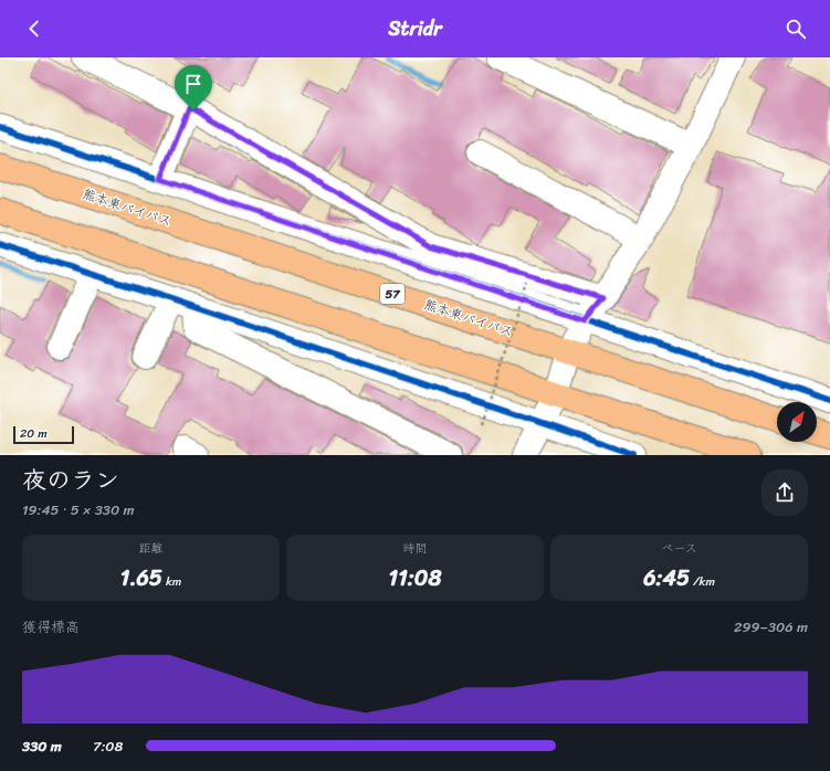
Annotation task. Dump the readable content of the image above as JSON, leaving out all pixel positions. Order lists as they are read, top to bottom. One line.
{"streets":{"highway":["熊本東バイパス","57"]},"scale_bar":"20 m","north":"top right","page":{"header":"Stridr","scale":"20 m","heading":["夜のラン","19:45 · 5 × 330 m"],"stats":[["距離","1.65 km"],["時間","11:08"],["ペース","6:45 /km"]],"chart":["獲得標高","299–306 m"],"list":[{"name":"330 m","note":"7:08"}]}}
